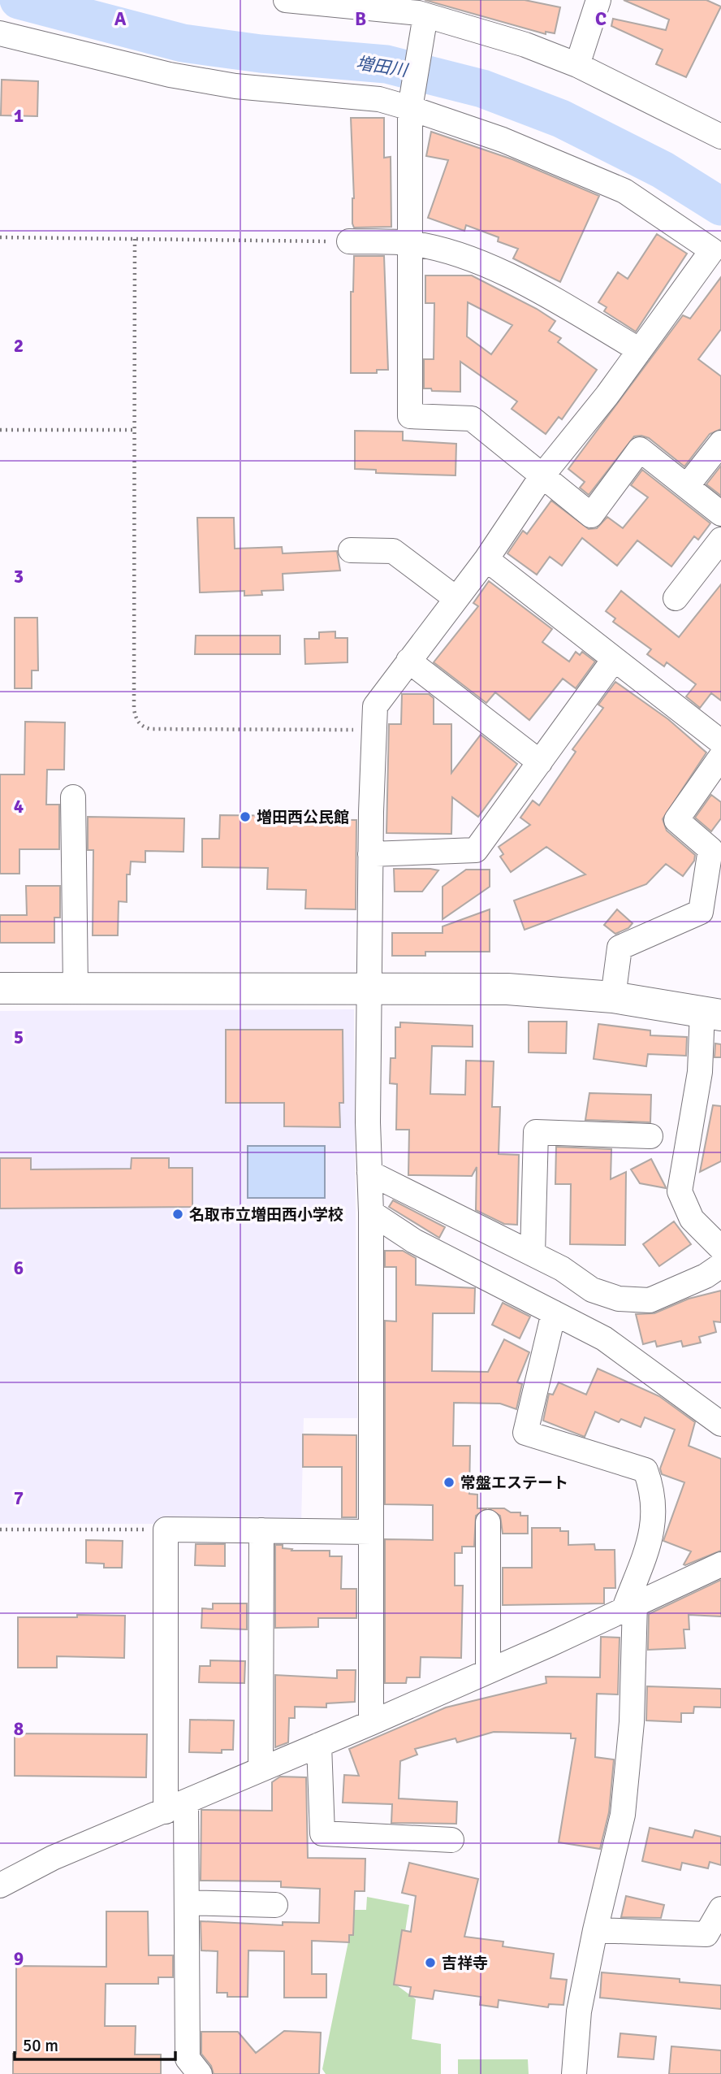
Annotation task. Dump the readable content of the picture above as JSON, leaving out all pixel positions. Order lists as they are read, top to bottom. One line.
{"water":["増田川"],"places":["増田西公民館","名取市立増田西小学校","常盤エステート","吉祥寺"],"scale_bar":"50 m","grid":{"columns":["A","B","C"],"rows":["1","2","3","4","5","6","7","8","9"]}}
